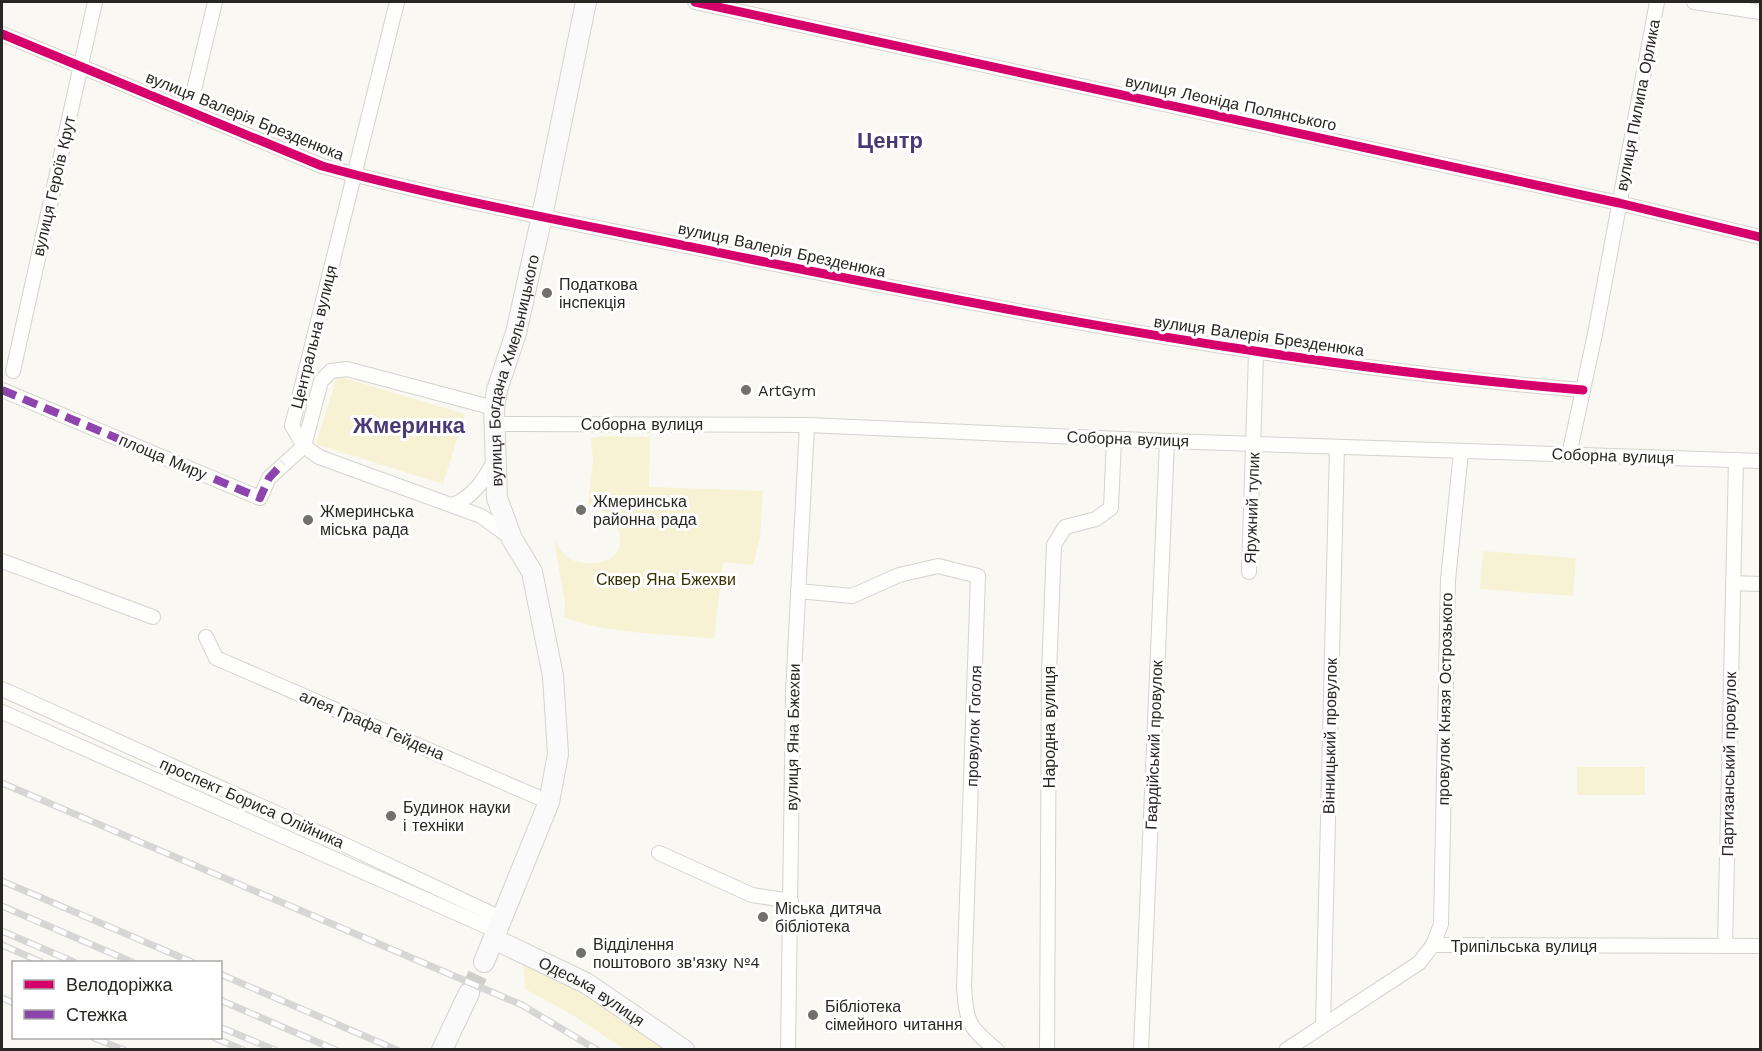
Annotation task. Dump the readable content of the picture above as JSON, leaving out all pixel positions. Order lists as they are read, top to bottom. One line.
{"streets":{"street":["вулиця Леоніда Полянського","вулиця Пилипа Орлика","вулиця Валерія Брезденюка","вулиця Героїв Крут","Центральна вулиця","вулиця Богдана Хмельницького","Соборна вулиця","площа Миру","Яружний тупик","провулок Князя Острозького","алея Графа Гейдена","провулок Гоголя","Народна вулиця","Вінницький провулок","вулиця Яна Бжехви","Гвардійський провулок","Партизанський провулок","проспект Бориса Олійника","Трипільська вулиця","Одеська вулиця"]},"crossings":[["вулиця Леоніда Полянського","вулиця Пилипа Орлика"],["вулиця Пилипа Орлика","вулиця Валерія Брезденюка"],["вулиця Пилипа Орлика","Соборна вулиця"],["вулиця Валерія Брезденюка","вулиця Героїв Крут"],["вулиця Валерія Брезденюка","Центральна вулиця"],["вулиця Валерія Брезденюка","вулиця Богдана Хмельницького"],["вулиця Валерія Брезденюка","Яружний тупик"],["Центральна вулиця","Соборна вулиця"],["Центральна вулиця","площа Миру"],["вулиця Богдана Хмельницького","Соборна вулиця"],["вулиця Богдана Хмельницького","алея Графа Гейдена"],["вулиця Богдана Хмельницького","проспект Бориса Олійника"],["вулиця Богдана Хмельницького","Одеська вулиця"],["Соборна вулиця","площа Миру"],["Соборна вулиця","Яружний тупик"],["Соборна вулиця","провулок Князя Острозького"],["Соборна вулиця","Народна вулиця"],["Соборна вулиця","Вінницький провулок"],["Соборна вулиця","вулиця Яна Бжехви"],["Соборна вулиця","Гвардійський провулок"],["Соборна вулиця","Партизанський провулок"],["провулок Князя Острозького","Трипільська вулиця"],["провулок Гоголя","вулиця Яна Бжехви"],["Вінницький провулок","Трипільська вулиця"],["Партизанський провулок","Трипільська вулиця"],["проспект Бориса Олійника","Одеська вулиця"]],"districts":["Центр","Жмеринка"],"parks":["Сквер Яна Бжехви"],"places":["Податкова інспекція","ArtGym","Жмеринська районна рада","Жмеринська міська рада","Будинок науки і техніки","Міська дитяча бібліотека","Відділення поштового зв'язку №4","Бібліотека сімейного читання"],"legend":["Велодоріжка","Стежка"]}
